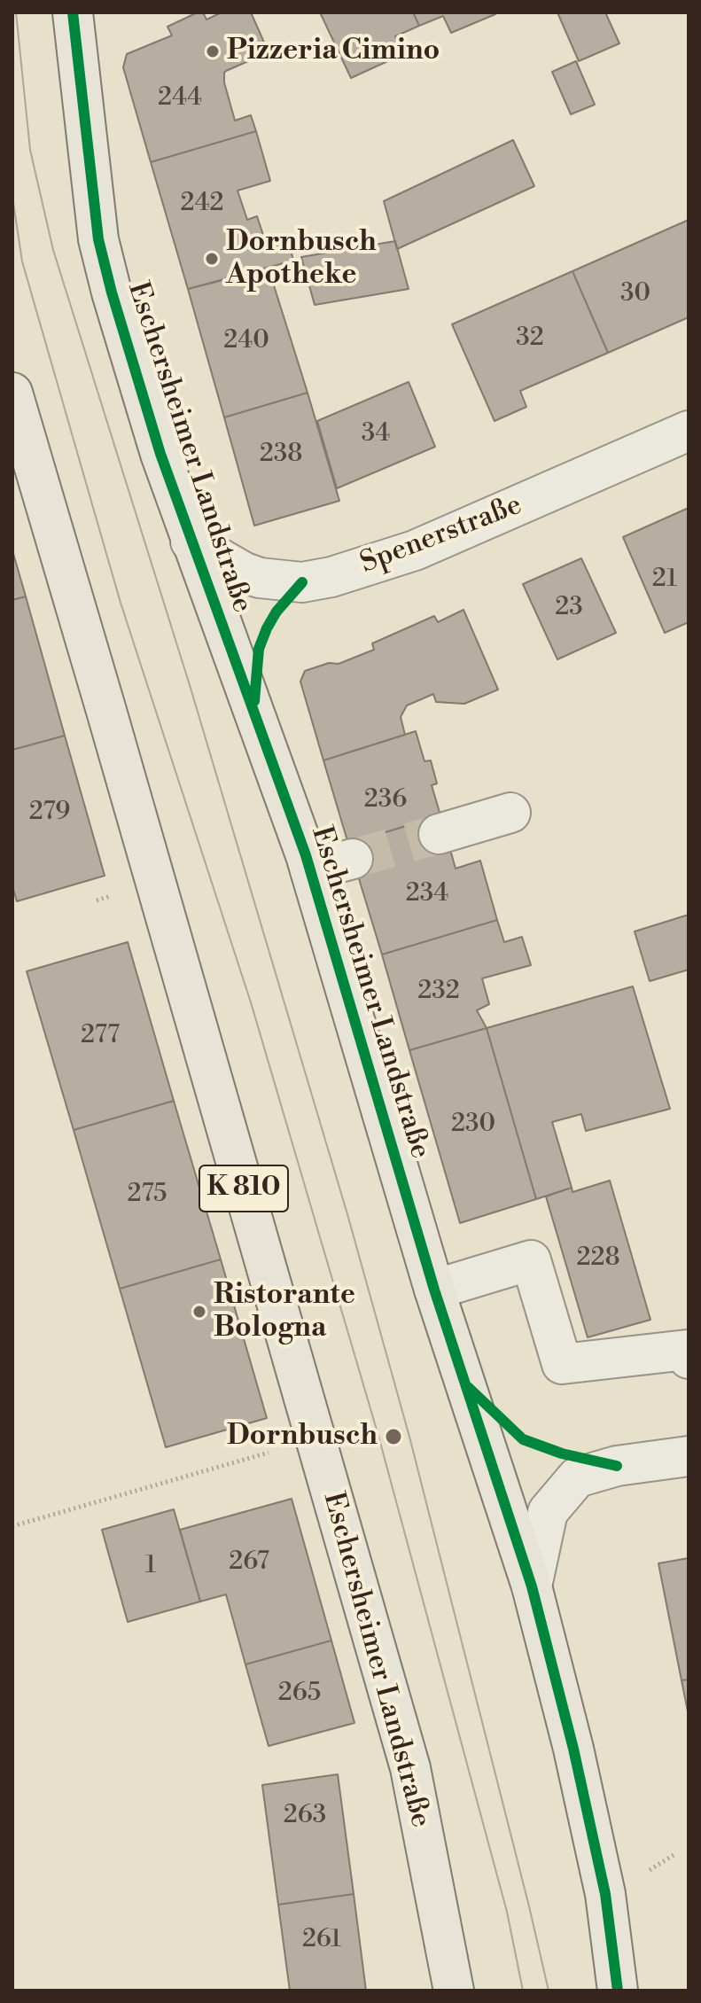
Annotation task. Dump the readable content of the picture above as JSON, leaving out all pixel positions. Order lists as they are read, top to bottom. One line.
{"streets":{"main road":["Eschersheimer Landstraße","K 810"],"street":["Spenerstraße"]},"crossings":[["Eschersheimer Landstraße","Spenerstraße"]],"places":["Pizzeria Cimino","Dornbusch Apotheke","Ristorante Bologna","Dornbusch"],"house_numbers":["244","242","30","32","240","34","238","21","23","236","279","234","232","277","230","275","228","267","1","265","263","261"]}
